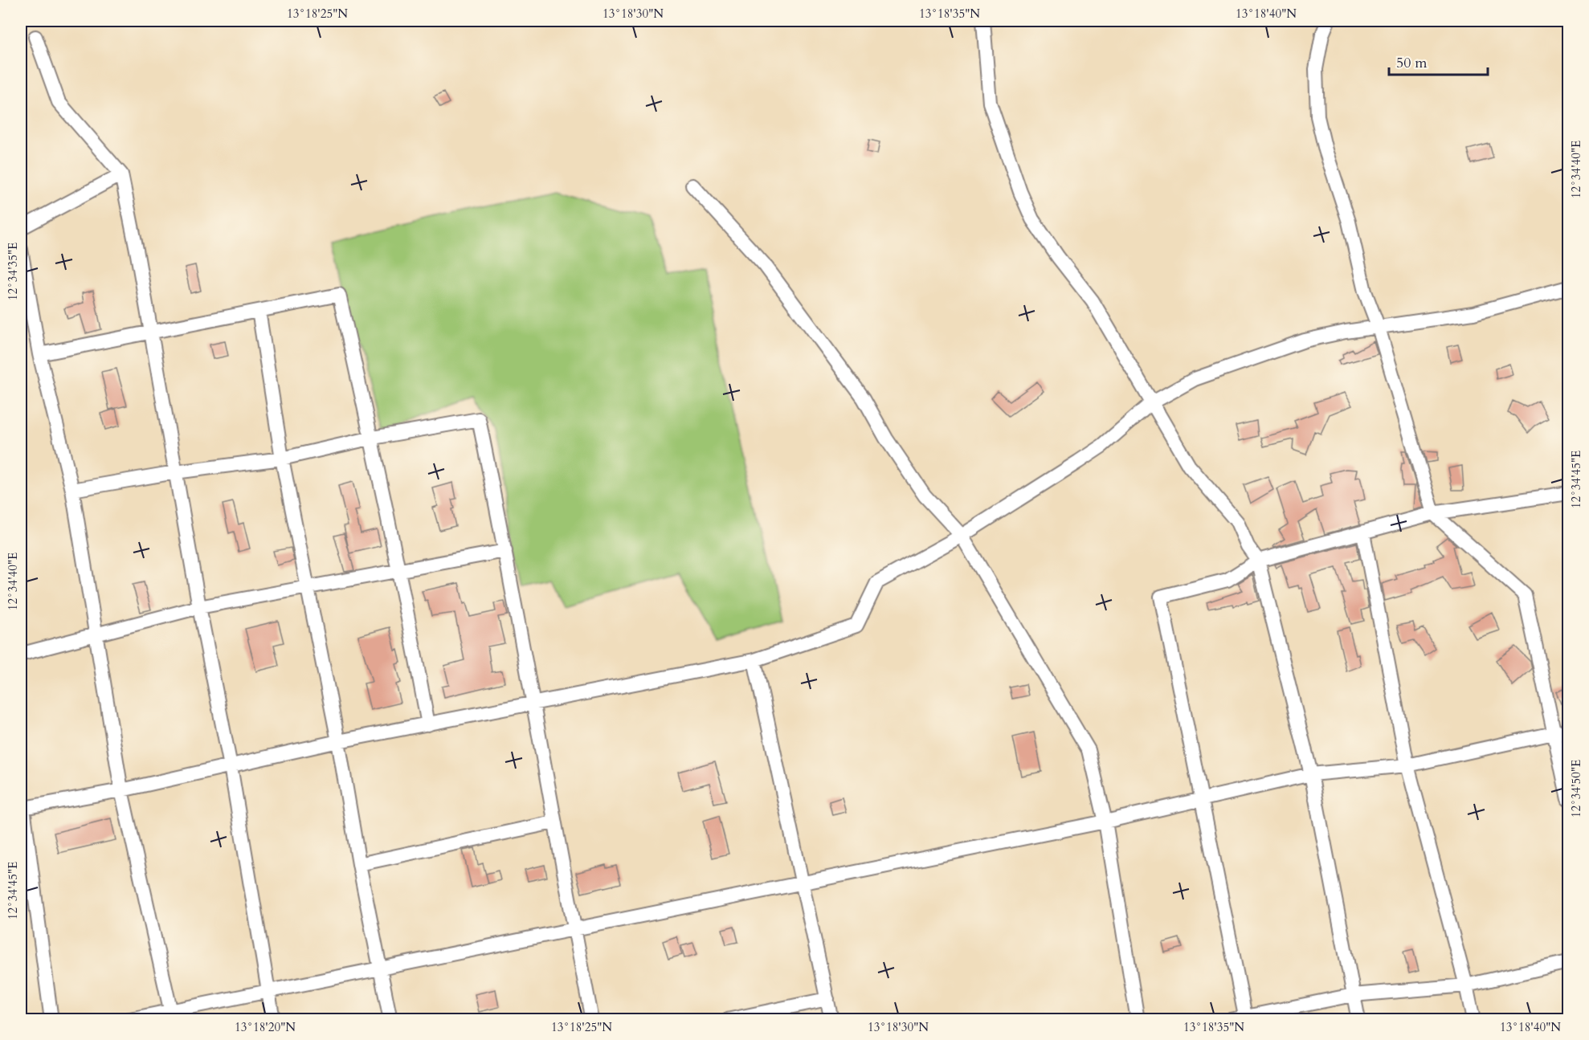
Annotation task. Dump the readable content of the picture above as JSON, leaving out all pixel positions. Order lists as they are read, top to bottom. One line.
{"scale_bar":"50 m","coordinates":["13°18'25\"N","13°18'30\"N","13°18'35\"N","13°18'40\"N","12°34'40\"E","12°34'35\"E","12°34'45\"E","12°34'50\"E","13°18'20\"N"]}
